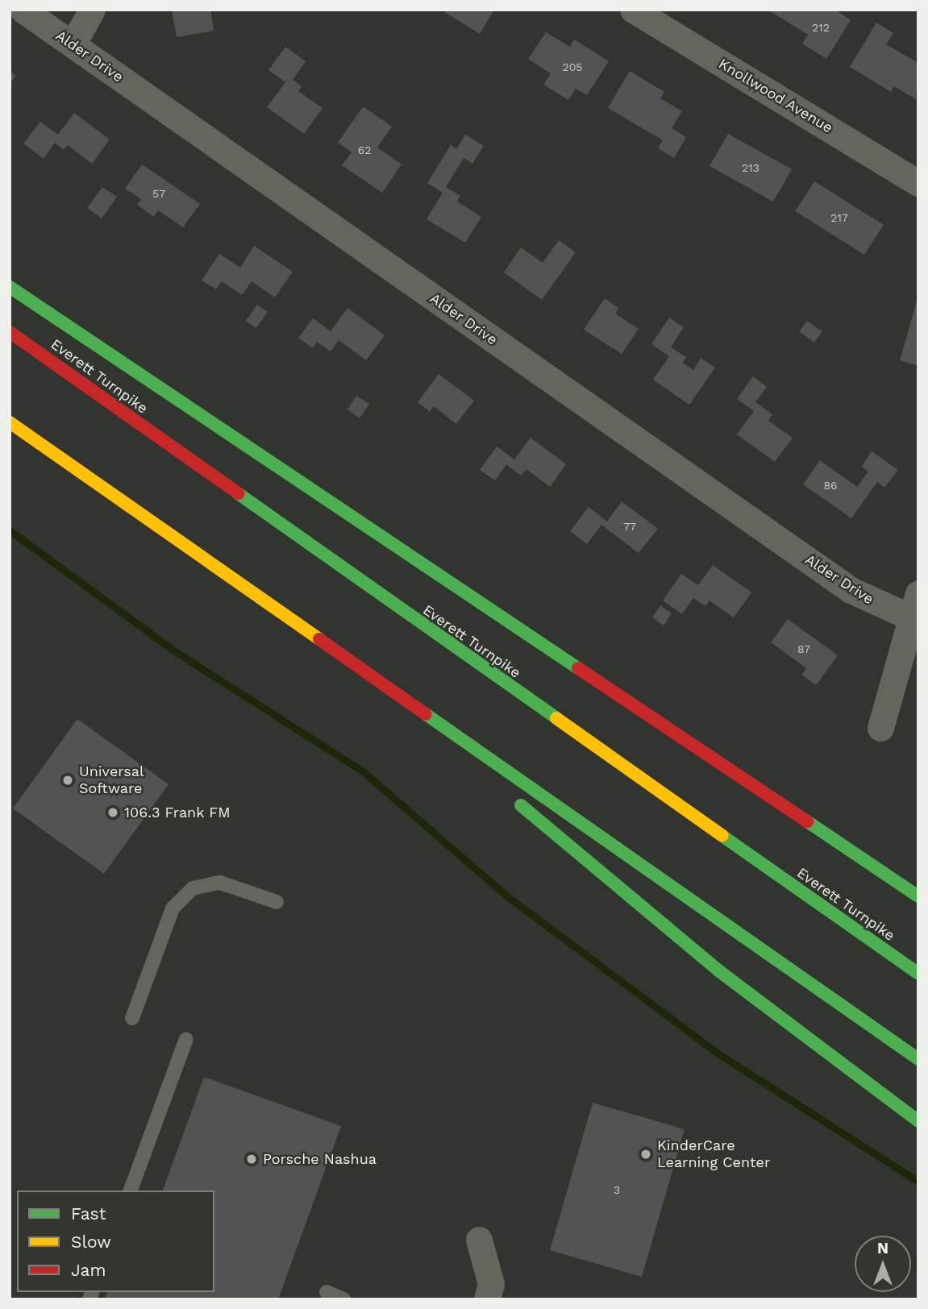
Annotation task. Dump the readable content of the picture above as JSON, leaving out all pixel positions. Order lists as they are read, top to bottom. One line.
{"streets":{"highway":["Everett Turnpike"],"street":["Alder Drive","Knollwood Avenue"]},"places":["Universal Software","106.3 Frank FM","KinderCare Learning Center","Porsche Nashua"],"house_numbers":["212","205","62","213","57","217","86","77","87","3"],"legend":["Fast","Slow","Jam"],"north":"top"}
